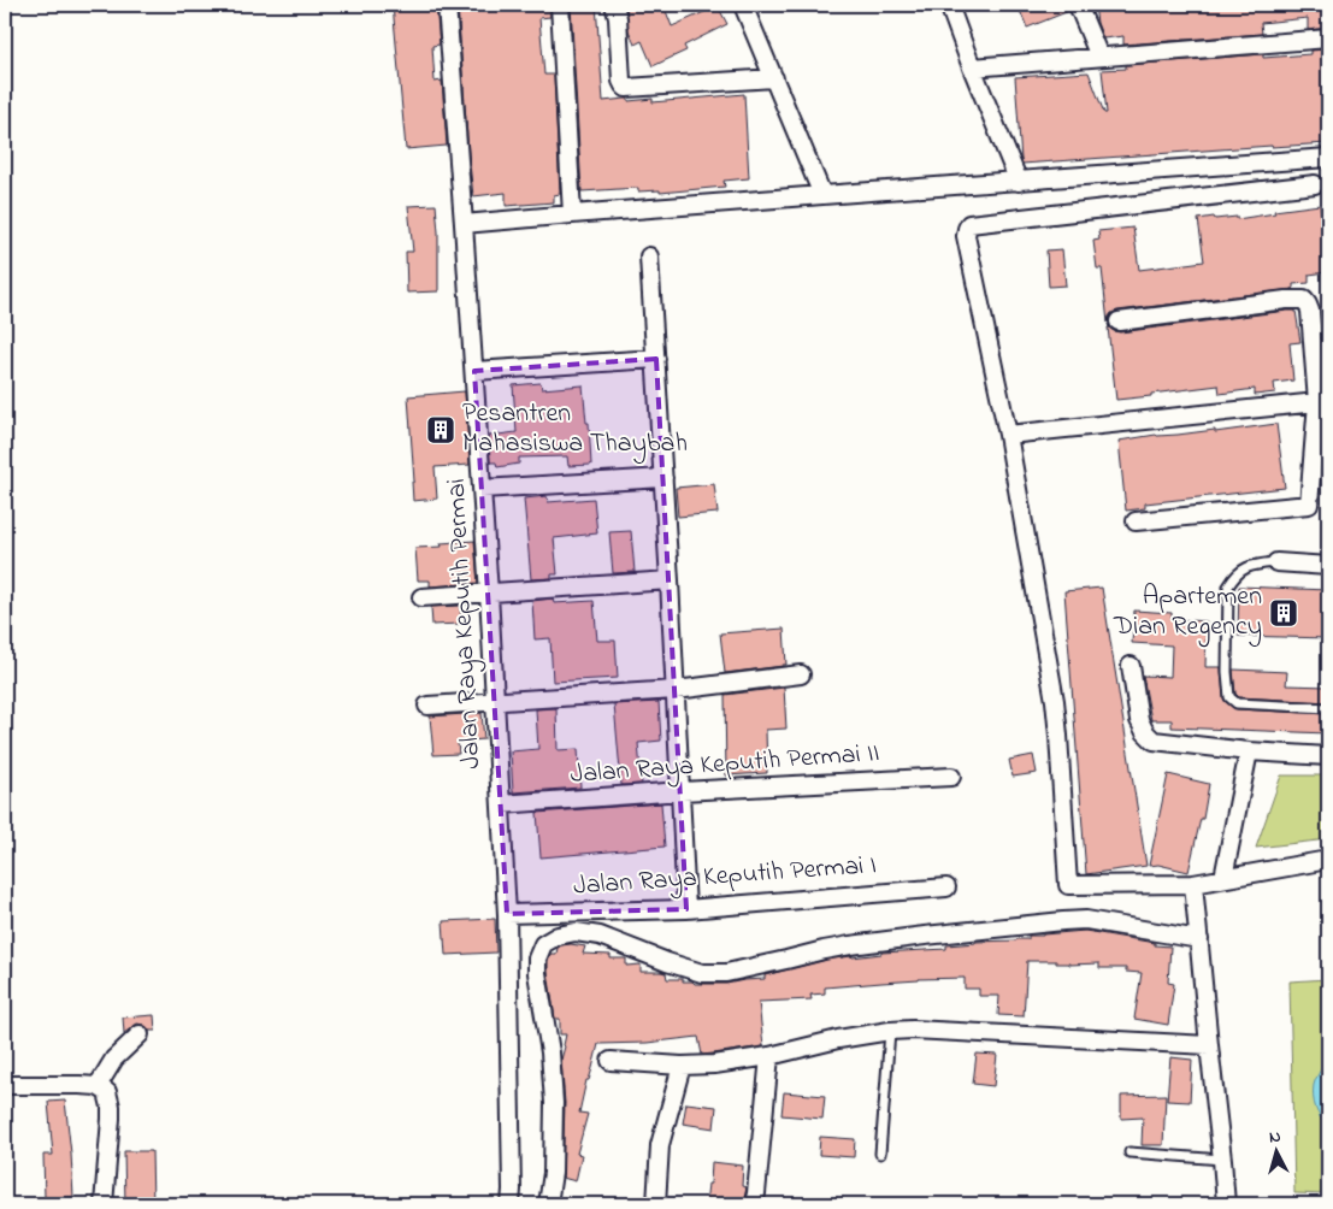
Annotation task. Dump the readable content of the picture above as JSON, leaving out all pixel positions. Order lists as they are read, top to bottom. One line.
{"streets":{"street":["Jalan Raya Keputih Permai","Jalan Raya Keputih Permai II","Jalan Raya Keputih Permai I"]},"crossings":[["Jalan Raya Keputih Permai","Jalan Raya Keputih Permai II"],["Jalan Raya Keputih Permai","Jalan Raya Keputih Permai I"]],"places":{"building":["Pesantren Mahasiswa Thaybah","Apartemen Dian Regency"]},"north":"top"}
